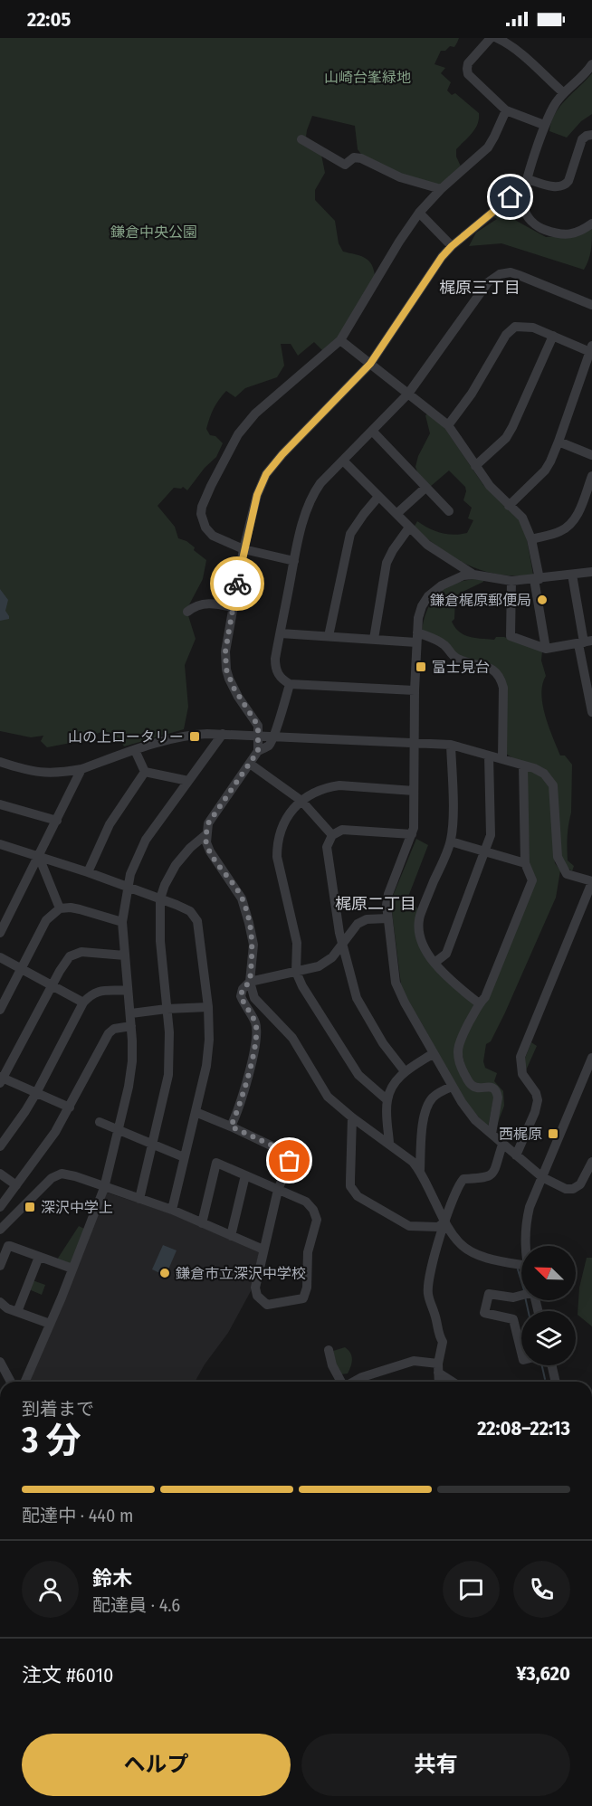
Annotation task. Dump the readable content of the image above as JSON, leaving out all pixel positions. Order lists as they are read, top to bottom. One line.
{"districts":["梶原三丁目","梶原二丁目"],"parks":["山崎台峯緑地","鎌倉中央公園"],"places":{"other":["鎌倉梶原郵便局","鎌倉市立深沢中学校"],"transit":["富士見台","山の上ロータリー","西梶原","深沢中学上"]},"north":"top left","page":{"status":"22:05","heading":["3 分","到着まで","22:08–22:13"],"panel":["鈴木","配達員 · 4.6","注文 #6010","¥3,620"],"bar":"配達中 · 440 m","buttons":["ヘルプ","共有"]}}
